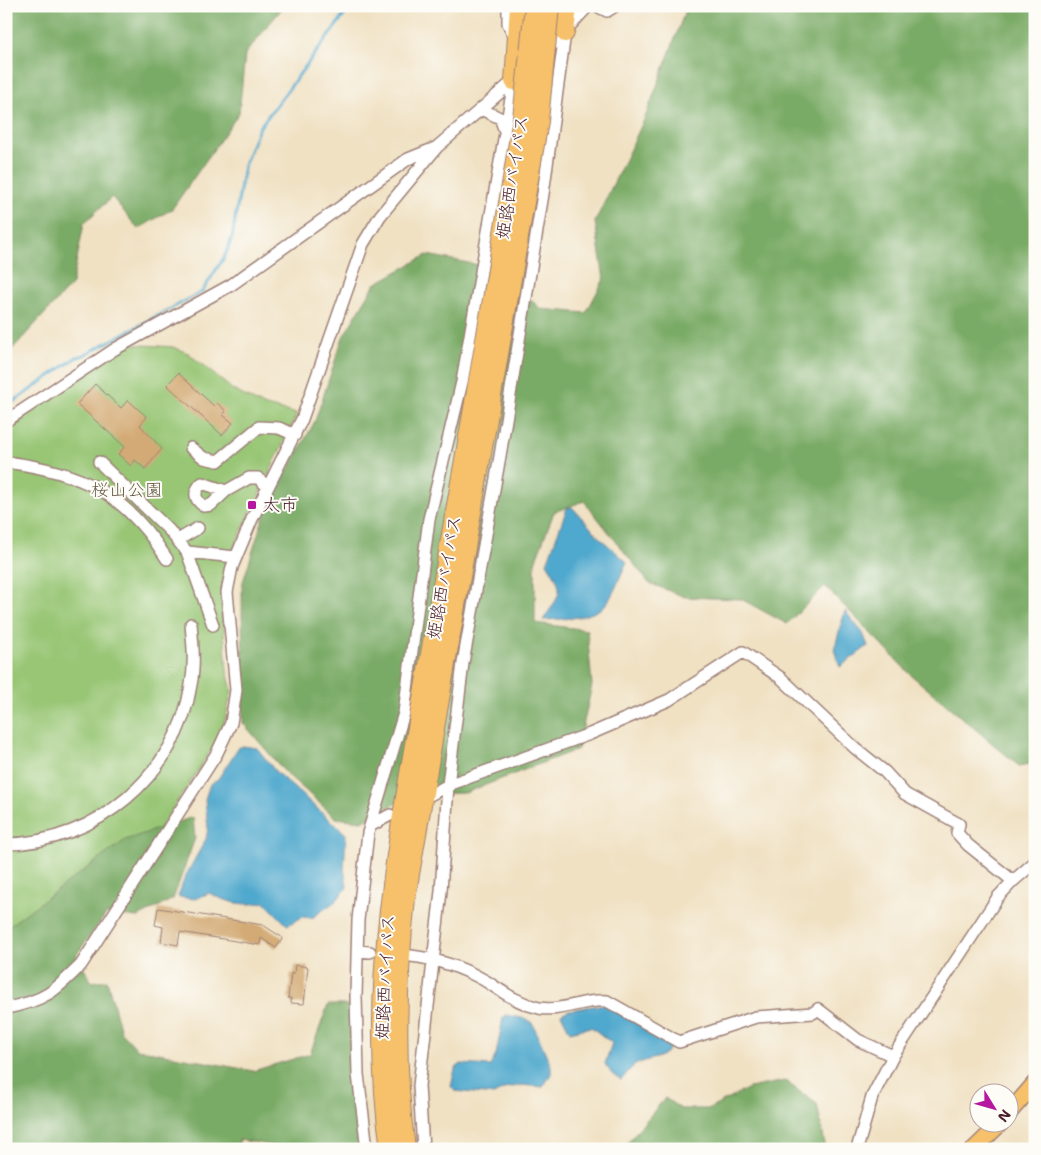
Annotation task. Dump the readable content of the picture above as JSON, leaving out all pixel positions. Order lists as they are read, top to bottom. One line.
{"streets":{"highway":["姫路西バイパス"]},"parks":["桜山公園"],"places":{"transit":["太市"]},"north":"bottom right"}
